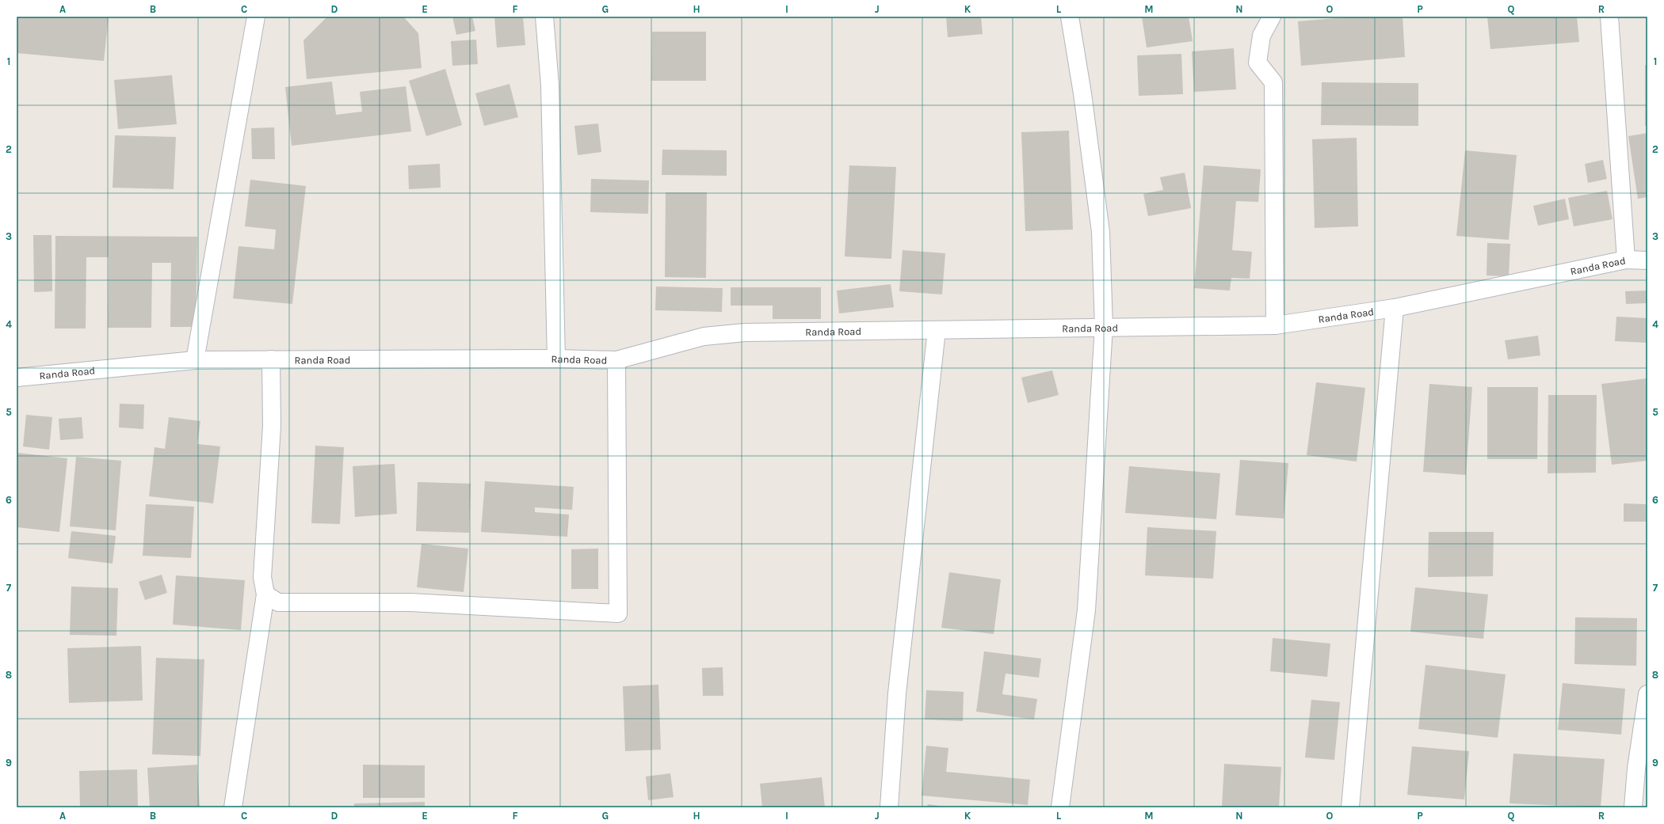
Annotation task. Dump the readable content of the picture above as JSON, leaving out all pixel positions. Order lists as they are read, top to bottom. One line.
{"streets":{"street":["Randa Road"]},"grid":{"columns":["A","B","C","D","E","F","G","H","I","J","K","L","M","N","O","P","Q","R"],"rows":["1","2","3","4","5","6","7","8","9"]}}
